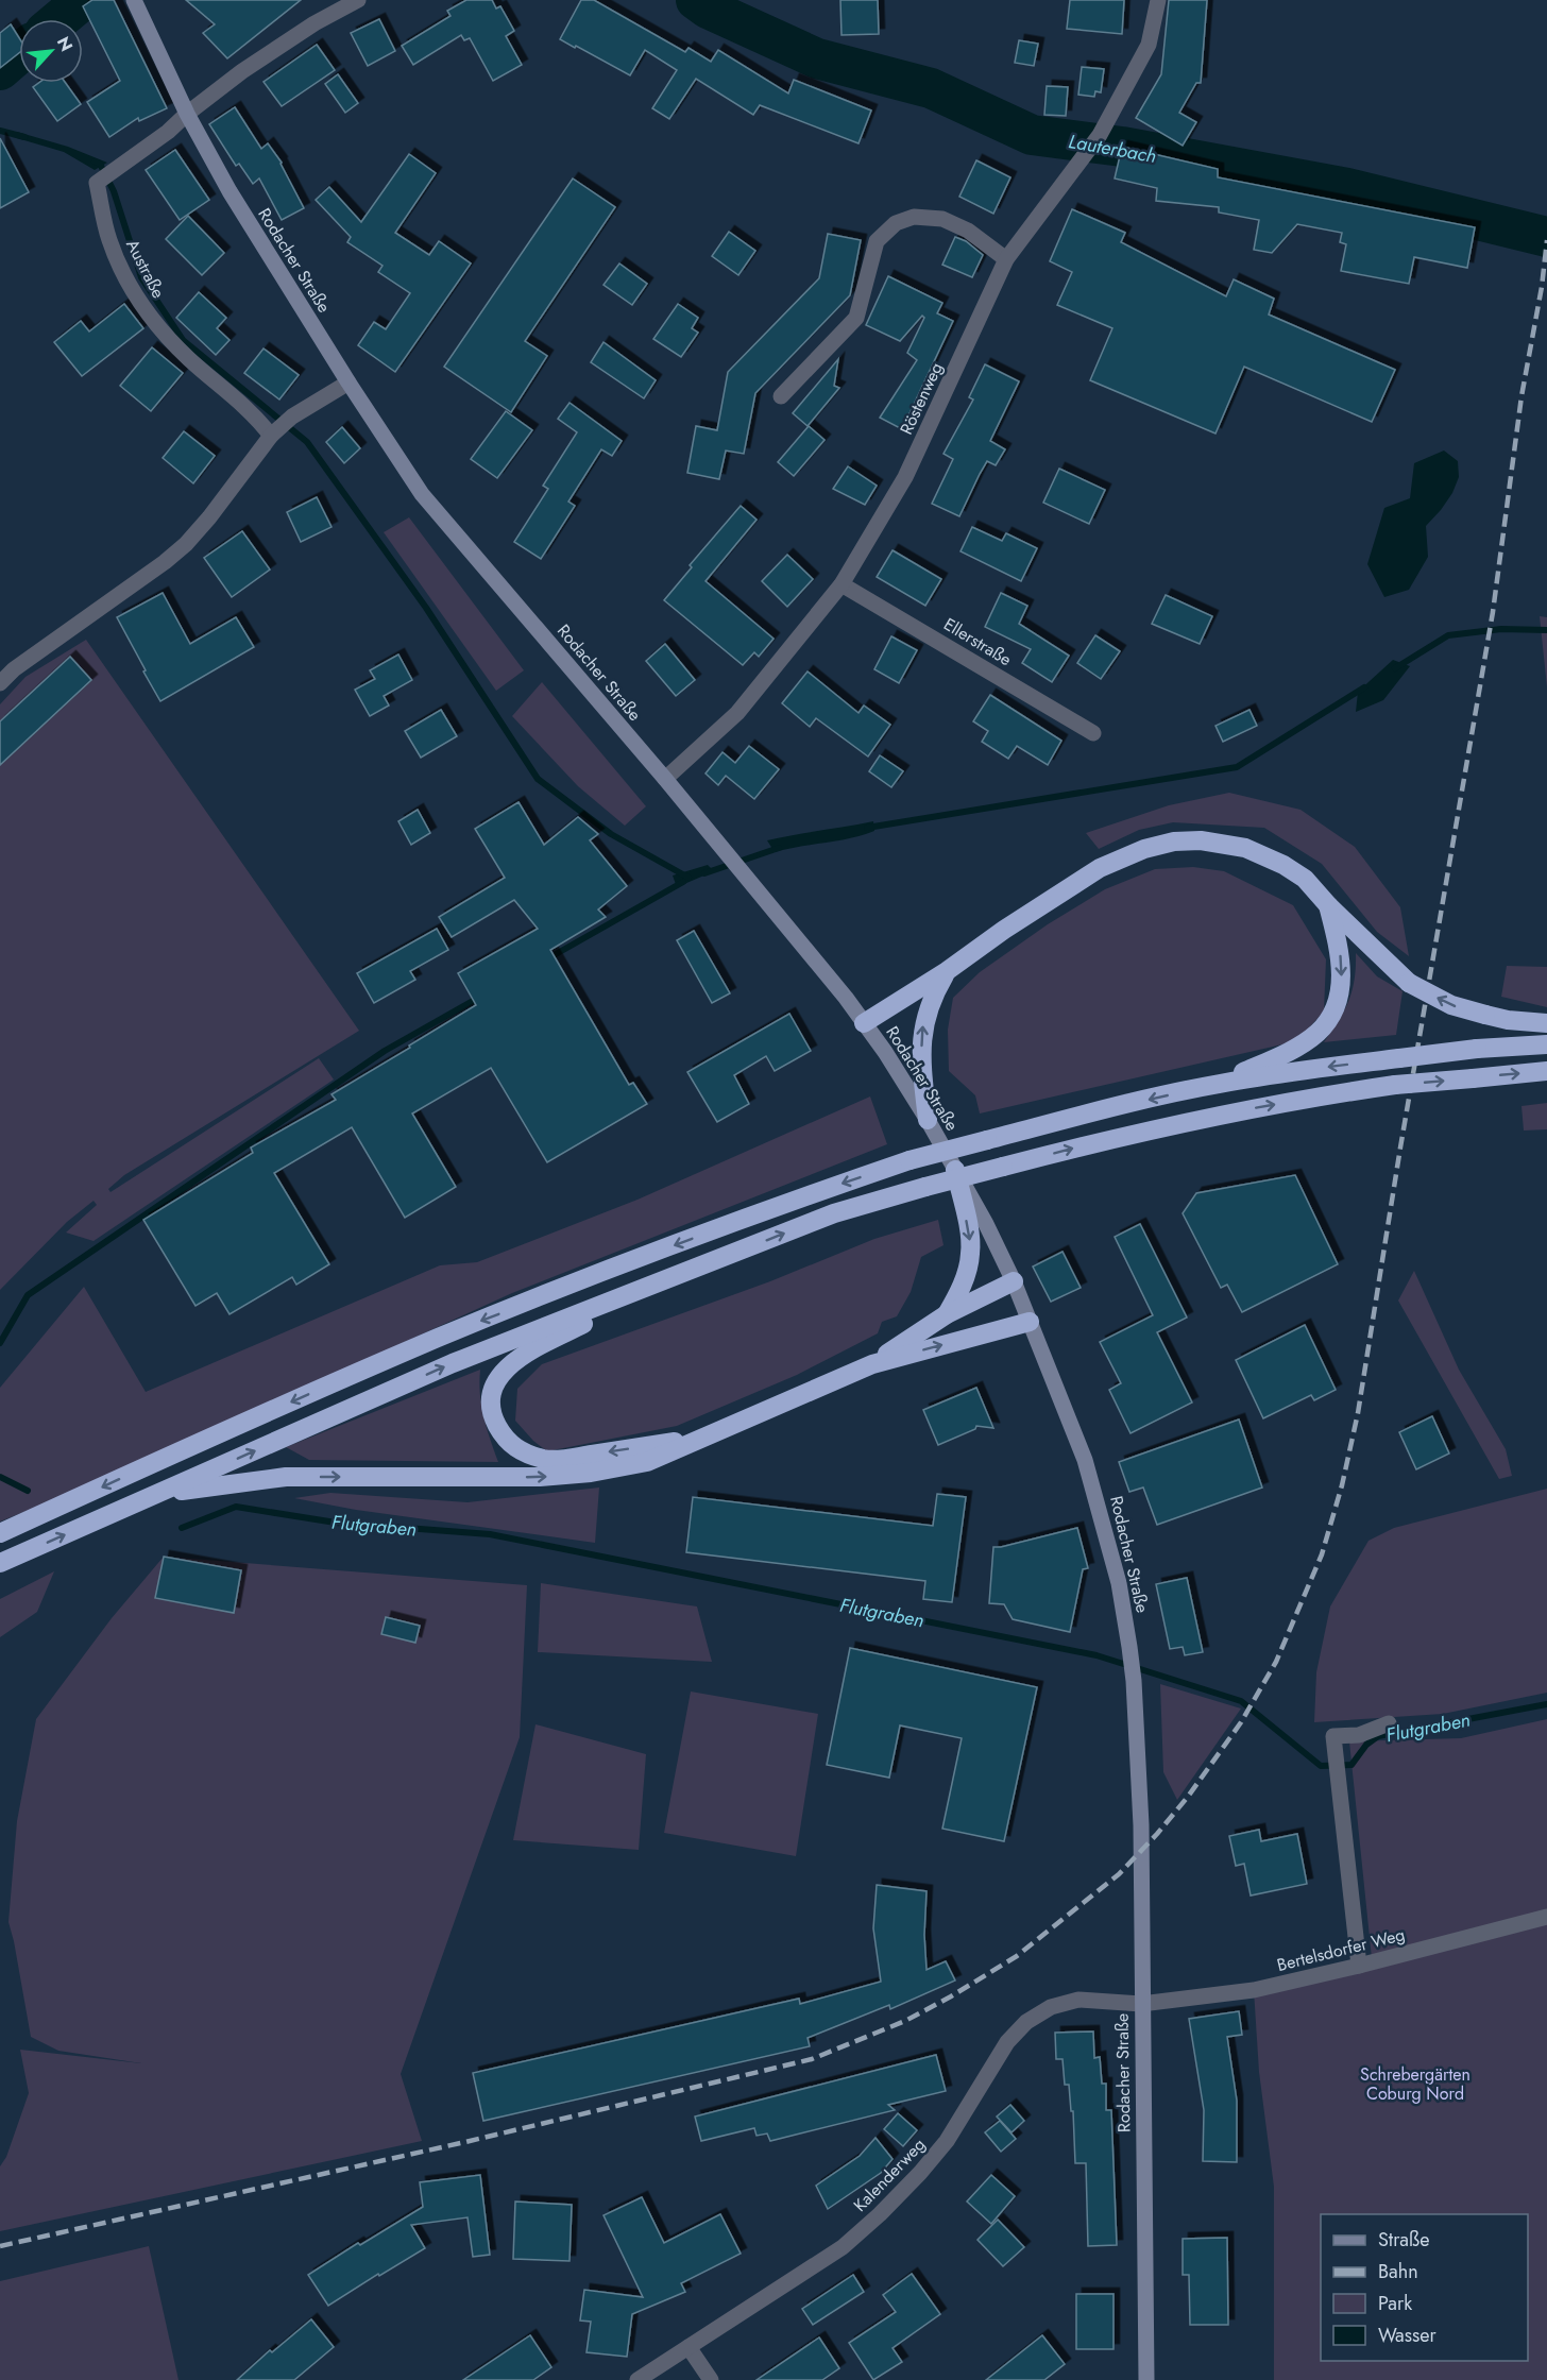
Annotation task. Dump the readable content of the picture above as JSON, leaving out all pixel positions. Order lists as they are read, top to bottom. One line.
{"streets":{"street":["Rodacher Straße","Austraße","Röstenweg","Ellerstraße","Bertelsdorfer Weg","Kalenderweg"]},"crossings":[["Rodacher Straße","Austraße"],["Rodacher Straße","Röstenweg"],["Rodacher Straße","Bertelsdorfer Weg"],["Rodacher Straße","Kalenderweg"],["Röstenweg","Ellerstraße"],["Bertelsdorfer Weg","Kalenderweg"]],"water":["Lauterbach","Flutgraben"],"parks":["Schrebergärten Coburg Nord"],"legend":["Straße","Bahn","Park","Wasser"],"north":"top right"}
